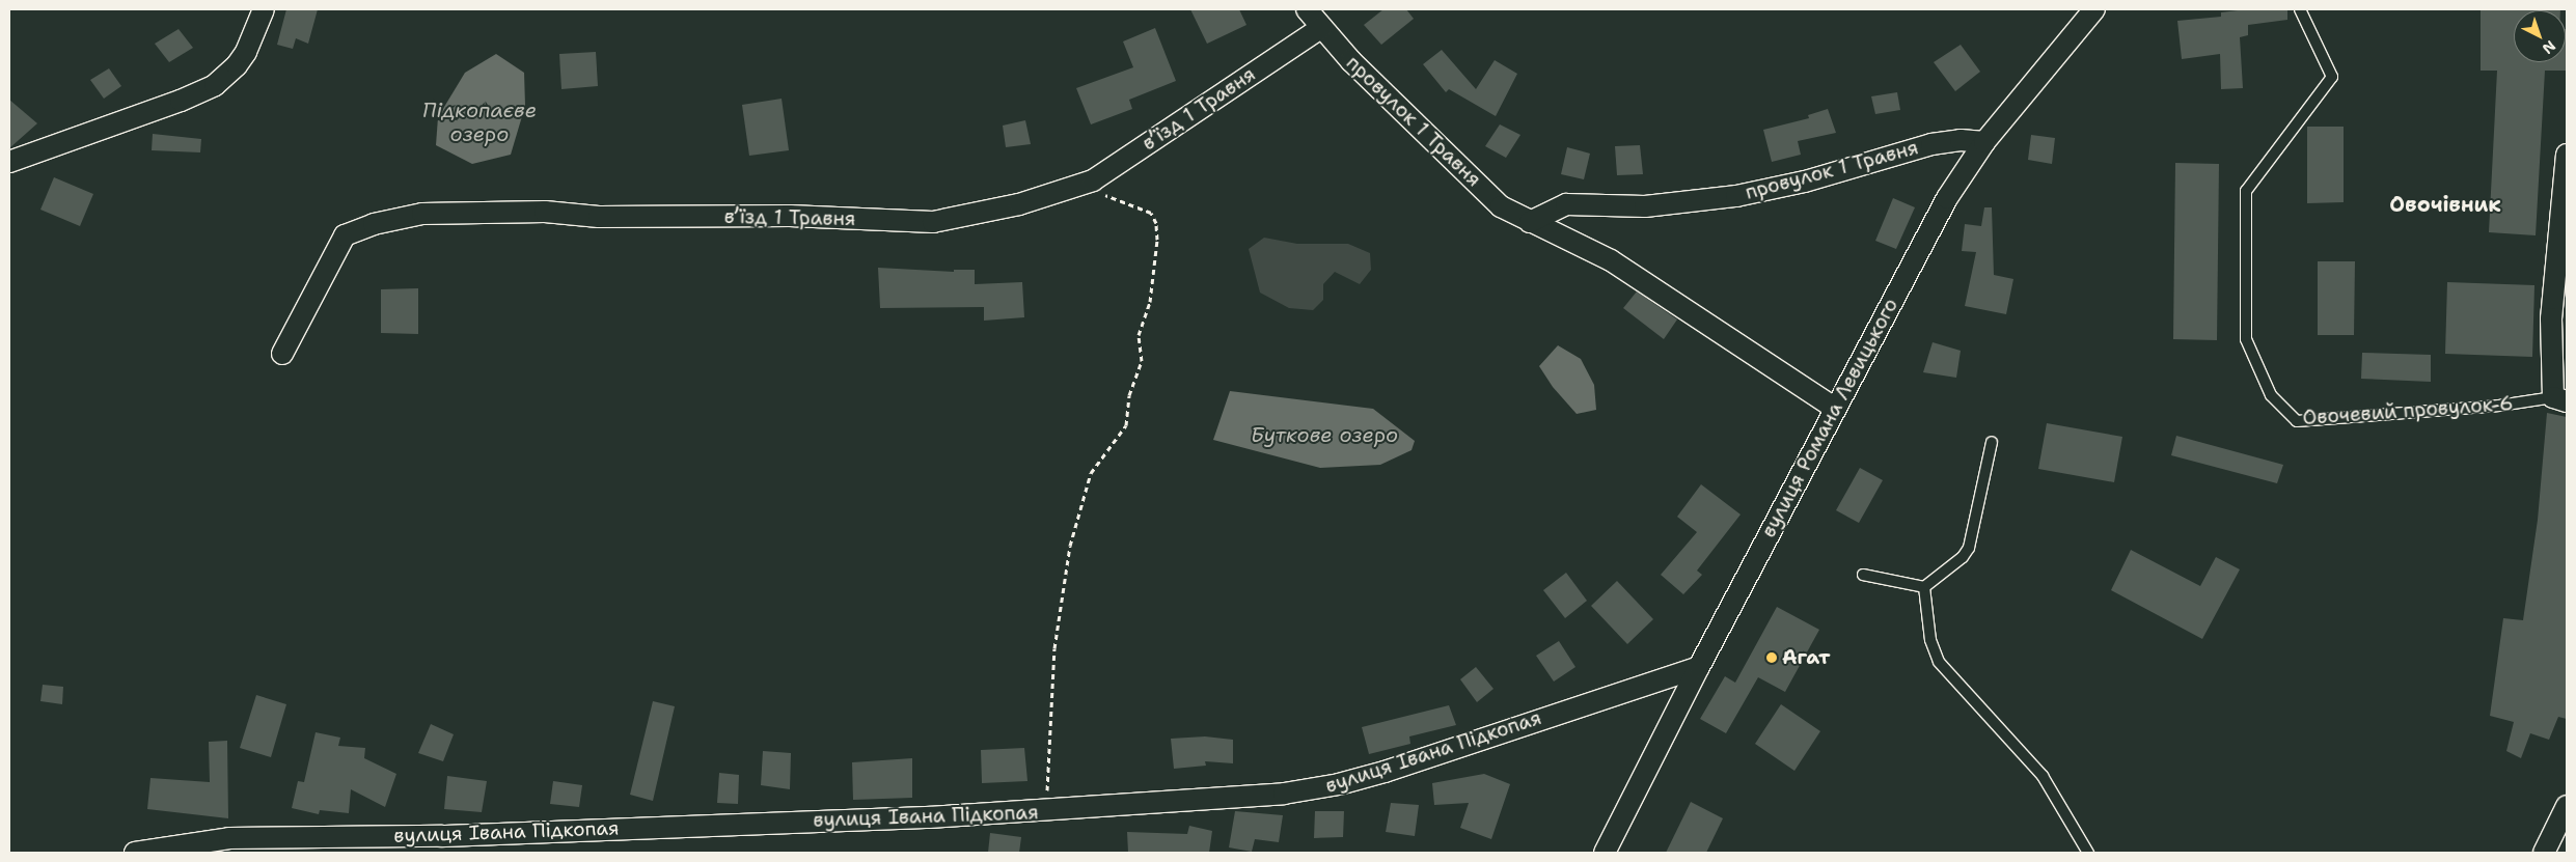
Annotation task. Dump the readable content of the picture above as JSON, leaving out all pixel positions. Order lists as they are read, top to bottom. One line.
{"streets":{"street":["в’їзд 1 Травня","провулок 1 Травня","Овочевий провулок-6","вулиця Романа Левицького","вулиця Івана Підкопая"]},"crossings":[["в’їзд 1 Травня","провулок 1 Травня"],["провулок 1 Травня","вулиця Романа Левицького"],["вулиця Романа Левицького","вулиця Івана Підкопая"]],"districts":["Овочівник"],"water":["Підкопаєве озеро","Буткове озеро"],"places":["Агат"],"north":"bottom right"}
